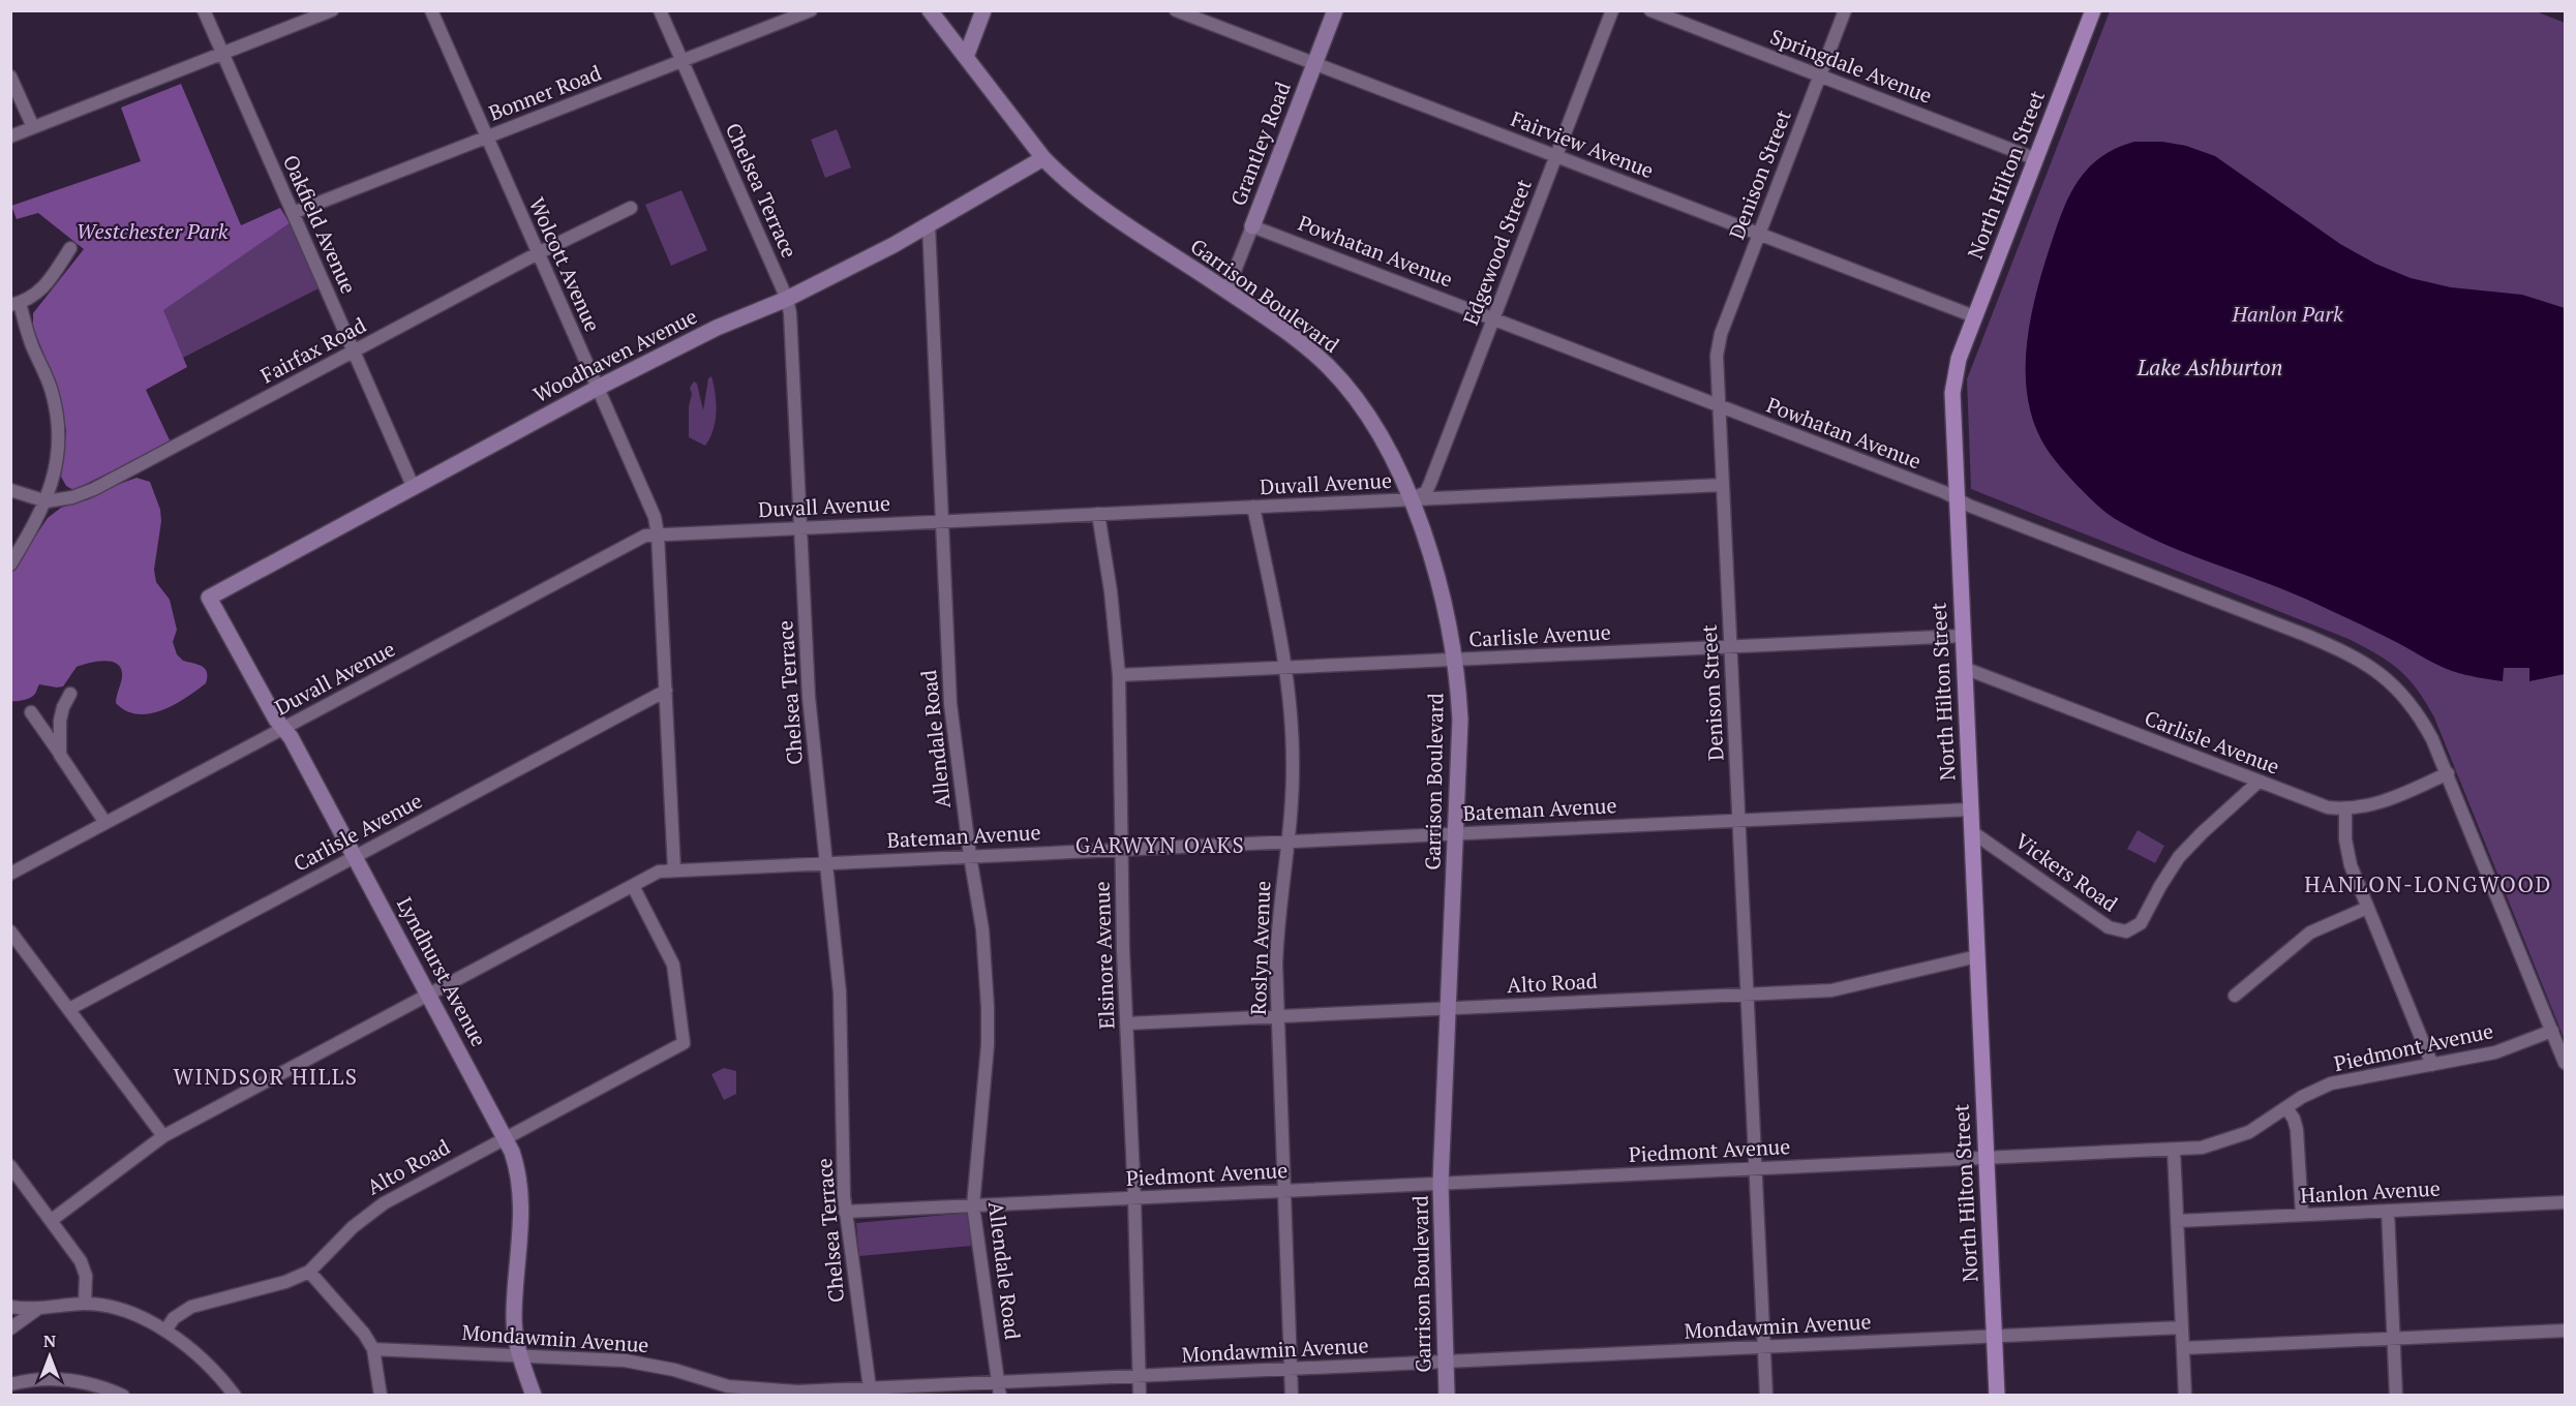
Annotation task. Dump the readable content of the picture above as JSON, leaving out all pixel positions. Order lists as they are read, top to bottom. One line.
{"streets":{"main road":["North Hilton Street"],"street":["Springdale Avenue","Bonner Road","Grantley Road","Fairview Avenue","Denison Street","Chelsea Terrace","Oakfield Avenue","Powhatan Avenue","Edgewood Street","Wolcott Avenue","Garrison Boulevard","Fairfax Road","Woodhaven Avenue","Duvall Avenue","Carlisle Avenue","Allendale Road","Bateman Avenue","Vickers Road","Roslyn Avenue","Elsinore Avenue","Lyndhurst Avenue","Alto Road","Piedmont Avenue","Hanlon Avenue","Mondawmin Avenue"]},"crossings":[["Springdale Avenue","Denison Street"],["Springdale Avenue","North Hilton Street"],["Bonner Road","Chelsea Terrace"],["Bonner Road","Oakfield Avenue"],["Bonner Road","Wolcott Avenue"],["Grantley Road","Fairview Avenue"],["Grantley Road","Powhatan Avenue"],["Grantley Road","Garrison Boulevard"],["Fairview Avenue","Denison Street"],["Fairview Avenue","North Hilton Street"],["Fairview Avenue","Edgewood Street"],["Denison Street","Powhatan Avenue"],["Denison Street","Duvall Avenue"],["Denison Street","Carlisle Avenue"],["Denison Street","Bateman Avenue"],["Denison Street","Alto Road"],["Denison Street","Piedmont Avenue"],["Denison Street","Mondawmin Avenue"],["North Hilton Street","Powhatan Avenue"],["North Hilton Street","Carlisle Avenue"],["North Hilton Street","Bateman Avenue"],["North Hilton Street","Vickers Road"],["North Hilton Street","Alto Road"],["North Hilton Street","Piedmont Avenue"],["North Hilton Street","Mondawmin Avenue"],["Chelsea Terrace","Woodhaven Avenue"],["Chelsea Terrace","Duvall Avenue"],["Chelsea Terrace","Bateman Avenue"],["Chelsea Terrace","Piedmont Avenue"],["Chelsea Terrace","Mondawmin Avenue"],["Oakfield Avenue","Fairfax Road"],["Oakfield Avenue","Woodhaven Avenue"],["Powhatan Avenue","Edgewood Street"],["Powhatan Avenue","Carlisle Avenue"],["Powhatan Avenue","Piedmont Avenue"],["Edgewood Street","Garrison Boulevard"],["Edgewood Street","Duvall Avenue"],["Wolcott Avenue","Fairfax Road"],["Wolcott Avenue","Woodhaven Avenue"],["Wolcott Avenue","Duvall Avenue"],["Wolcott Avenue","Carlisle Avenue"],["Wolcott Avenue","Bateman Avenue"],["Garrison Boulevard","Woodhaven Avenue"],["Garrison Boulevard","Duvall Avenue"],["Garrison Boulevard","Carlisle Avenue"],["Garrison Boulevard","Bateman Avenue"],["Garrison Boulevard","Alto Road"],["Garrison Boulevard","Piedmont Avenue"],["Garrison Boulevard","Mondawmin Avenue"],["Woodhaven Avenue","Allendale Road"],["Woodhaven Avenue","Lyndhurst Avenue"],["Duvall Avenue","Allendale Road"],["Duvall Avenue","Roslyn Avenue"],["Duvall Avenue","Elsinore Avenue"],["Duvall Avenue","Lyndhurst Avenue"],["Carlisle Avenue","Vickers Road"],["Carlisle Avenue","Roslyn Avenue"],["Carlisle Avenue","Elsinore Avenue"],["Carlisle Avenue","Lyndhurst Avenue"],["Allendale Road","Bateman Avenue"],["Allendale Road","Piedmont Avenue"],["Allendale Road","Mondawmin Avenue"],["Bateman Avenue","Roslyn Avenue"],["Bateman Avenue","Elsinore Avenue"],["Bateman Avenue","Lyndhurst Avenue"],["Bateman Avenue","Alto Road"],["Roslyn Avenue","Alto Road"],["Roslyn Avenue","Piedmont Avenue"],["Roslyn Avenue","Mondawmin Avenue"],["Elsinore Avenue","Alto Road"],["Elsinore Avenue","Piedmont Avenue"],["Elsinore Avenue","Mondawmin Avenue"],["Lyndhurst Avenue","Alto Road"],["Lyndhurst Avenue","Mondawmin Avenue"]],"districts":["GARWYN OAKS","HANLON-LONGWOOD","WINDSOR HILLS"],"water":["Lake Ashburton"],"parks":["Westchester Park","Hanlon Park"],"north":"top"}
